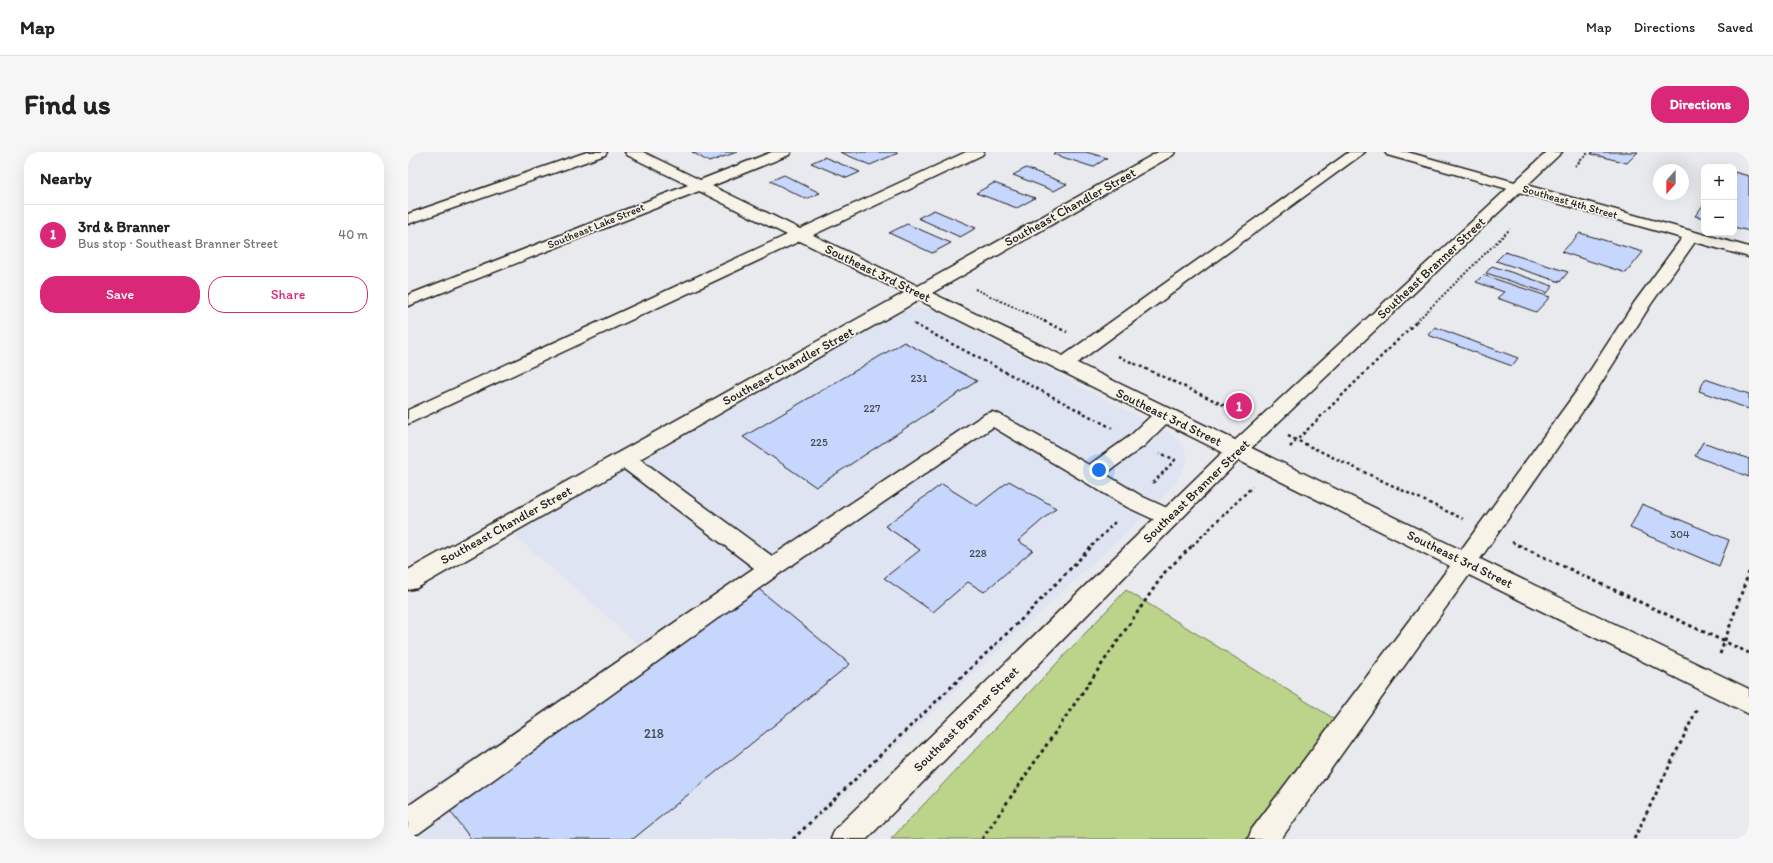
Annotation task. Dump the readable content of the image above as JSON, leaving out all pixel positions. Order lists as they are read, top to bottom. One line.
{"streets":{"street":["Southeast 4th Street","Southeast Chandler Street","Southeast Lake Street","Southeast Branner Street","Southeast 3rd Street"]},"crossings":[["Southeast 4th Street","Southeast Branner Street"],["Southeast Chandler Street","Southeast 3rd Street"],["Southeast Lake Street","Southeast 3rd Street"],["Southeast Branner Street","Southeast 3rd Street"]],"house_numbers":["231","227","225","304","228","218"],"north":"bottom","page":{"header":"Map","nav":["Map","Directions","Saved"],"buttons":["Directions",["Save","Share"]],"title":"Find us","heading":"Nearby","map_buttons":["+","−"],"list":[{"mark":"1","name":"3rd & Branner","note":"Bus stop · Southeast Branner Street","value":"40 m"}],"pins":"1"}}
